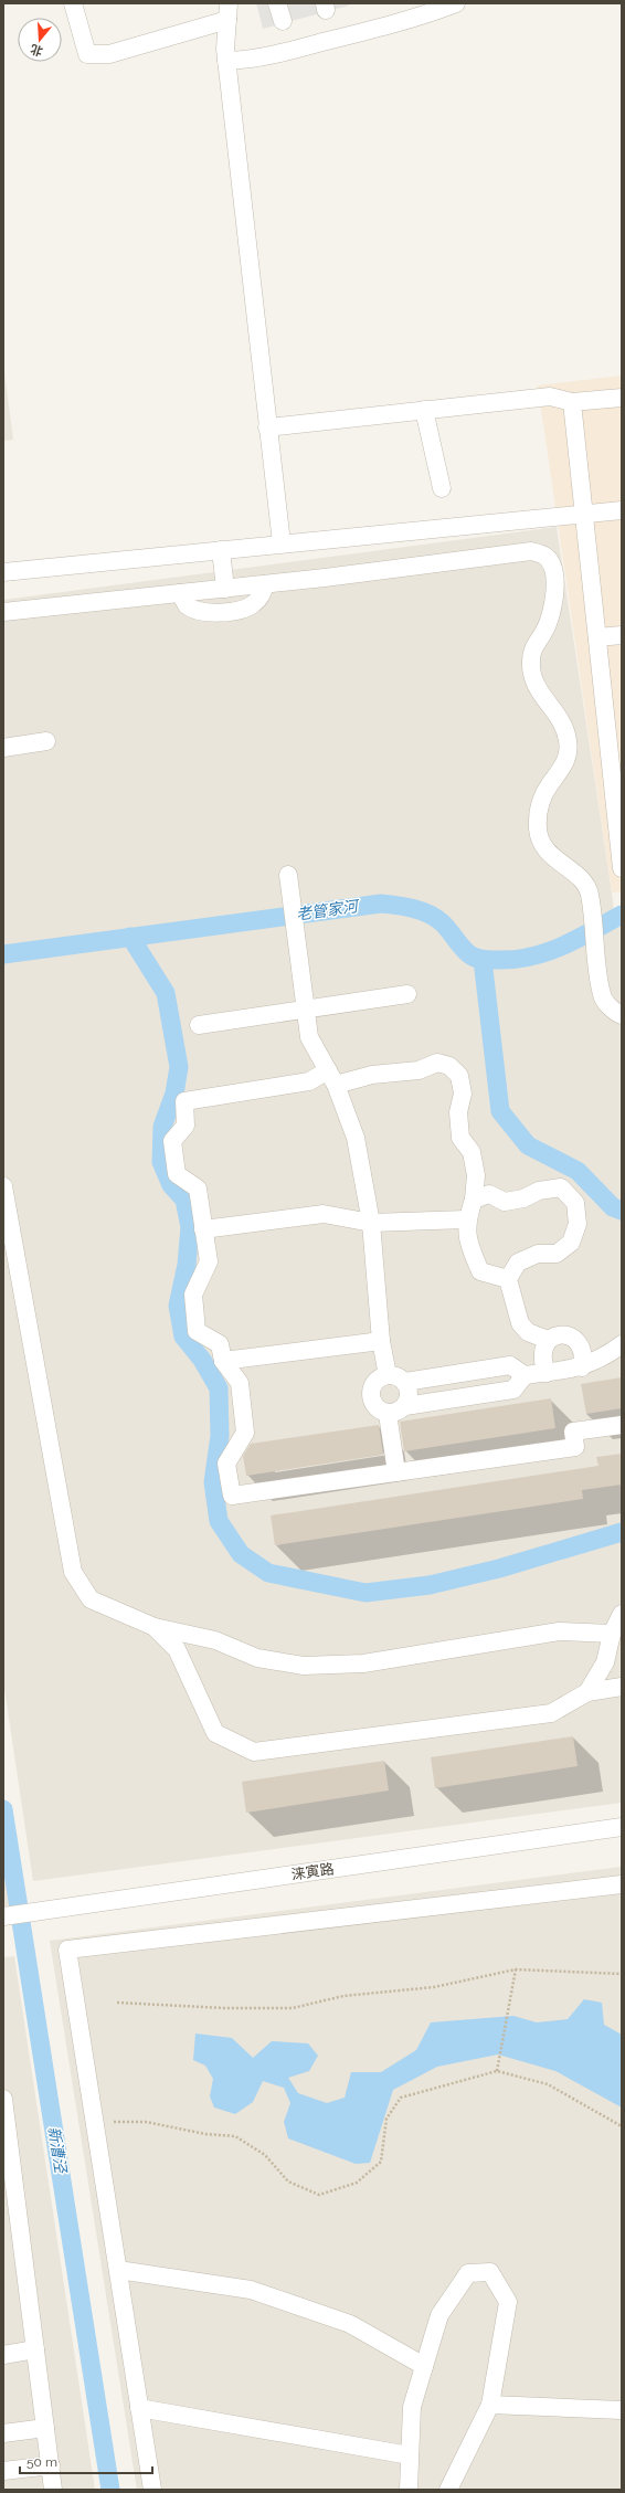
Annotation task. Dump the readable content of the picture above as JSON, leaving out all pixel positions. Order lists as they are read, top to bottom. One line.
{"streets":{"street":["涞寅路"]},"water":["老管家河","新漕泾"],"scale_bar":"50 m","north":"bottom"}
